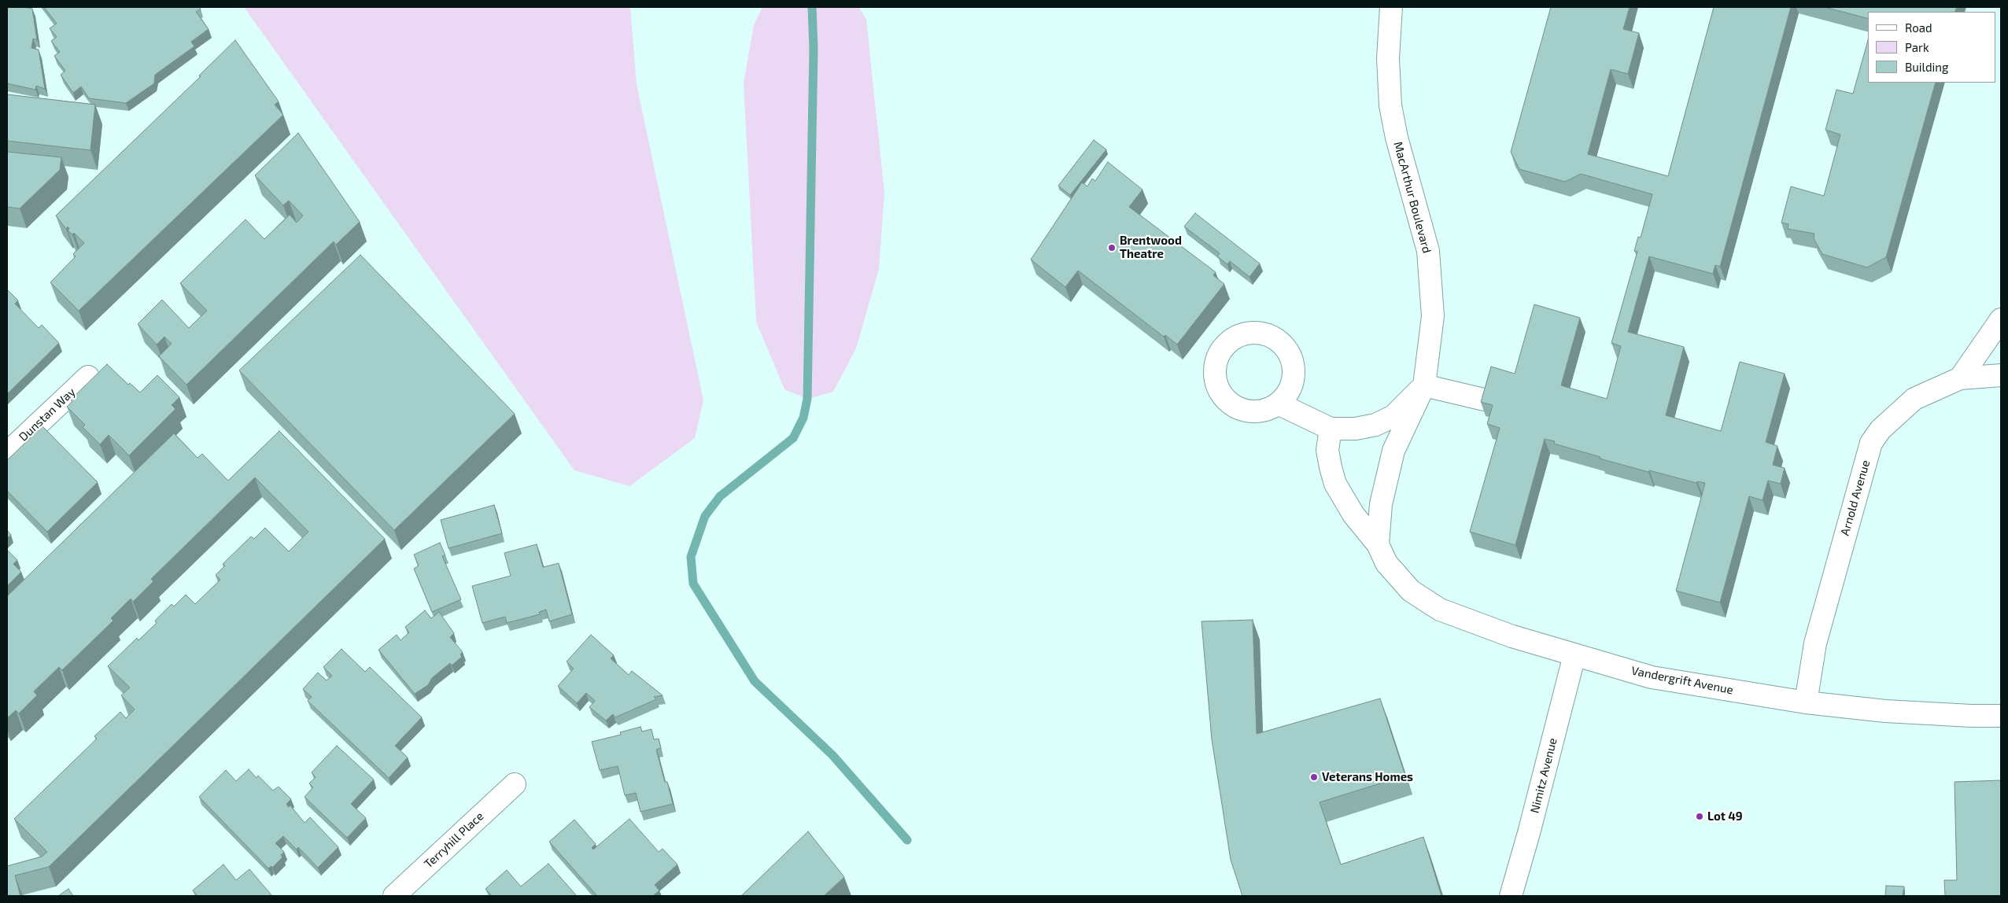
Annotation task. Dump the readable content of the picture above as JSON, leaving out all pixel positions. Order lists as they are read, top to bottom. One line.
{"streets":{"street":["MacArthur Boulevard","Dunstan Way","Arnold Avenue","Vandergrift Avenue","Nimitz Avenue","Terryhill Place"]},"crossings":[["MacArthur Boulevard","Vandergrift Avenue"],["Arnold Avenue","Vandergrift Avenue"],["Vandergrift Avenue","Nimitz Avenue"]],"places":["Brentwood Theatre","Veterans Homes","Lot 49"],"legend":["Road","Park","Building"]}
